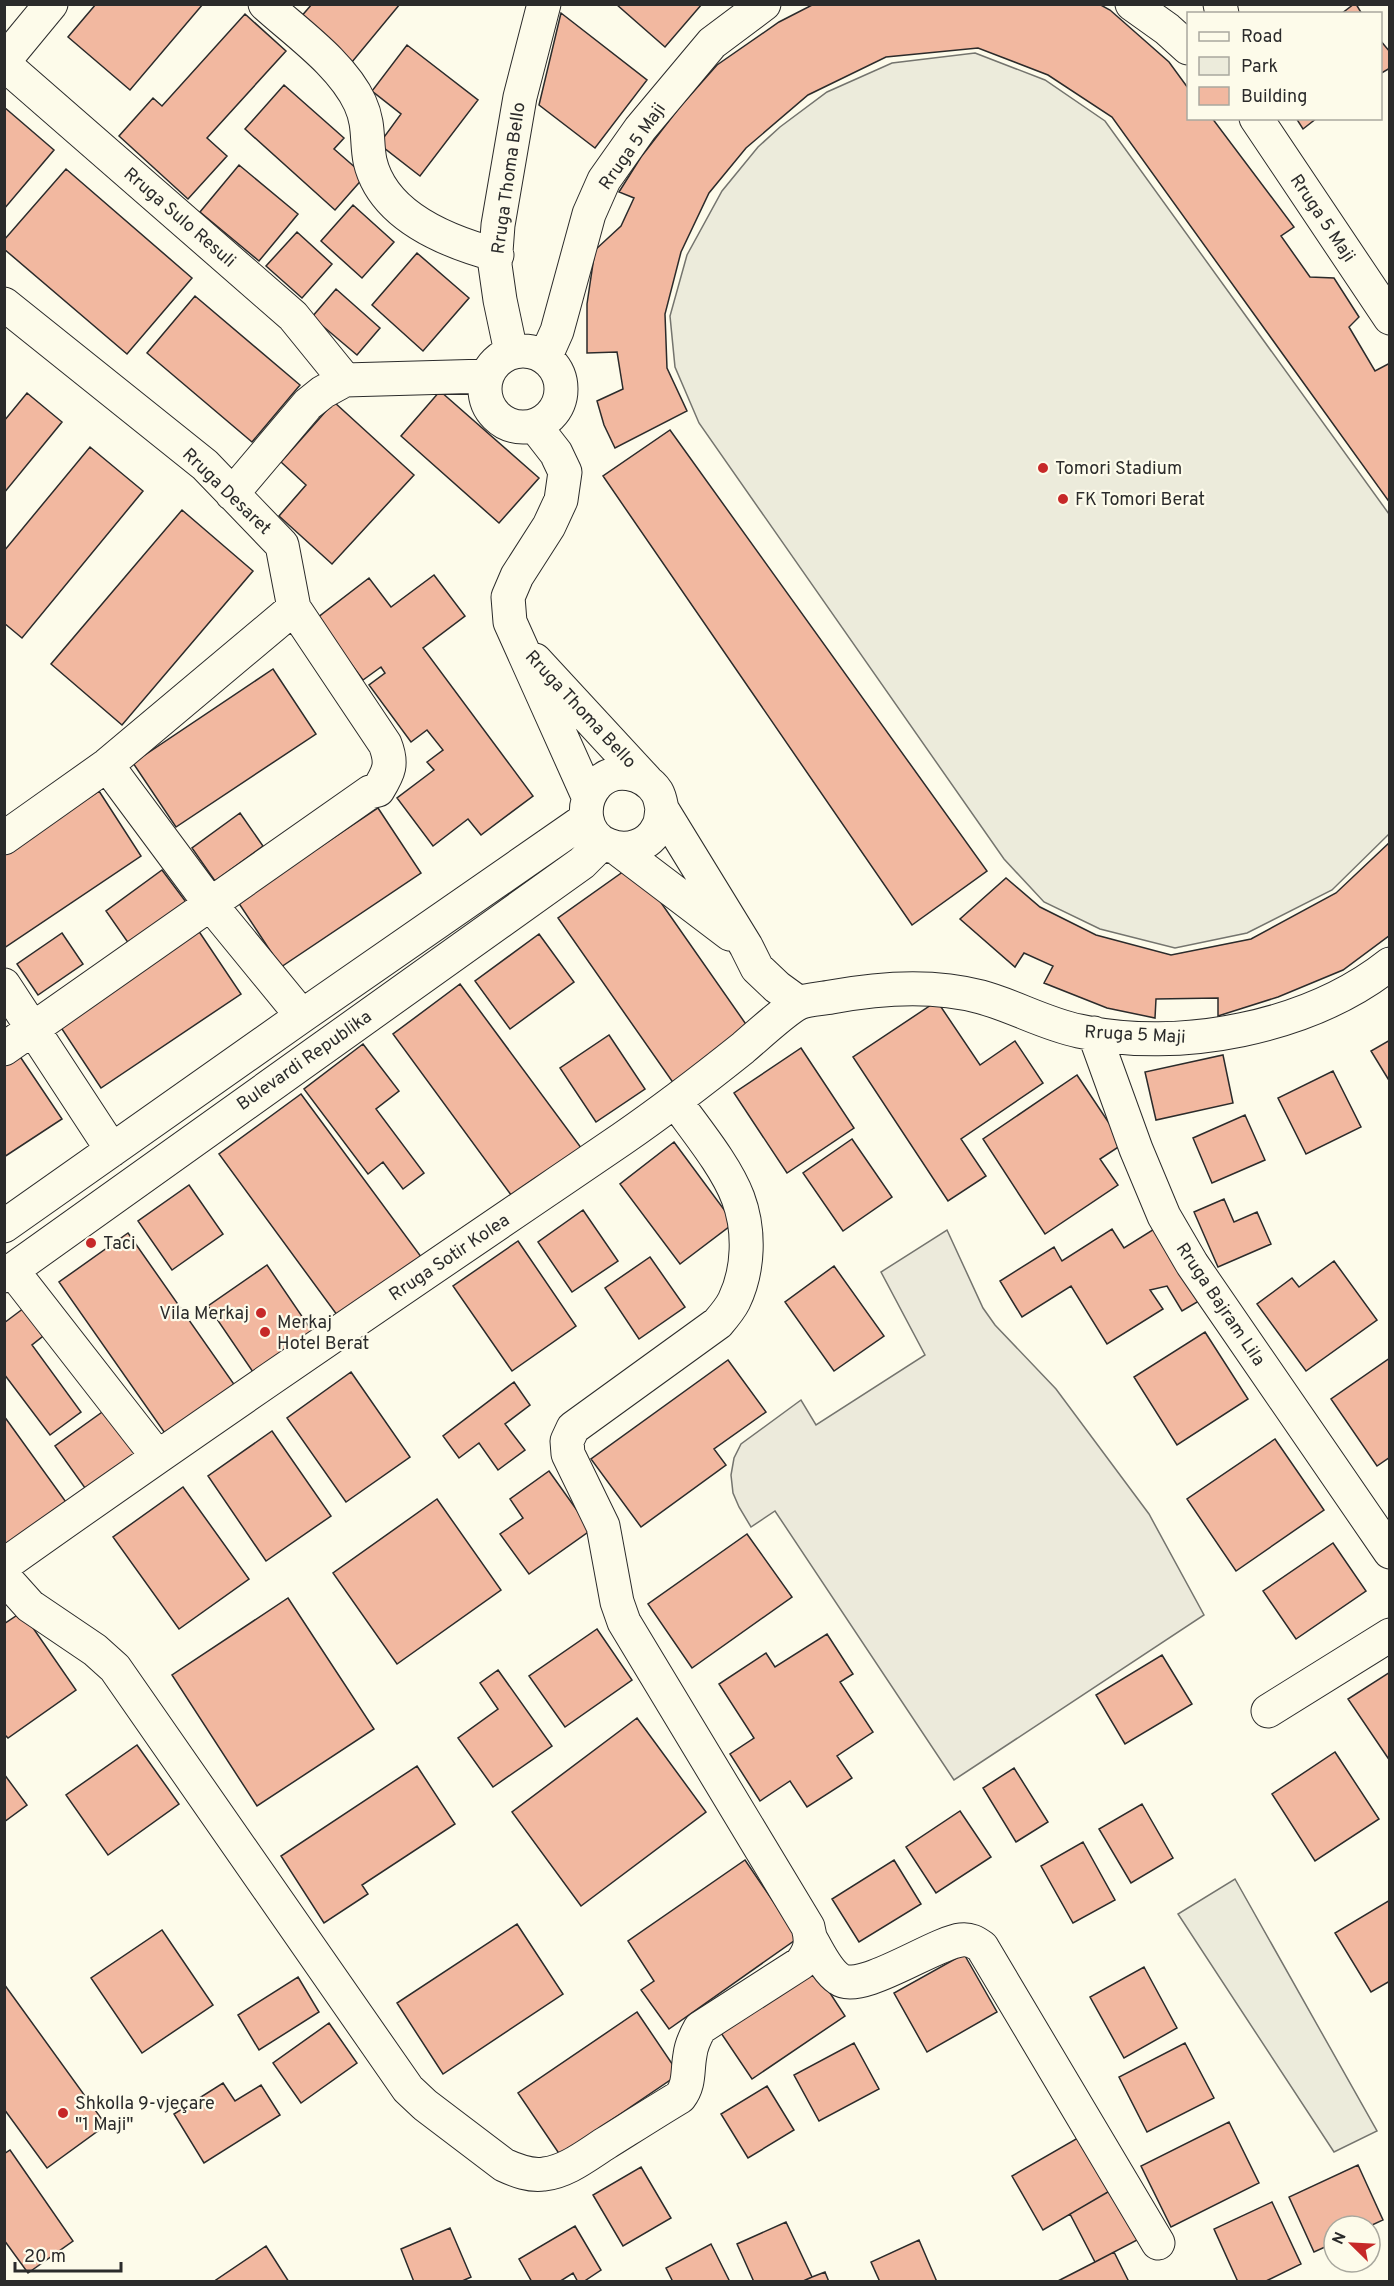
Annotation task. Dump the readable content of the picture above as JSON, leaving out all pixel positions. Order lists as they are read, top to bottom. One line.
{"streets":{"street":["Rruga 5 Maji","Rruga Thoma Bello","Rruga Sulo Resuli","Rruga Desaret","Bulevardi Republika","Rruga Sotir Kolea","Rruga Bajram Lila"]},"crossings":[["Rruga 5 Maji","Rruga Thoma Bello"],["Rruga 5 Maji","Rruga Sotir Kolea"],["Rruga 5 Maji","Rruga Bajram Lila"],["Rruga Thoma Bello","Bulevardi Republika"],["Rruga Thoma Bello","Rruga Sotir Kolea"]],"places":["Tomori Stadium","FK Tomori Berat","Taci","Vila Merkaj","Merkaj Hotel Berat","Shkolla 9-vjeçare \"1 Maji\""],"legend":["Road","Park","Building"],"scale_bar":"20 m","north":"top left"}
